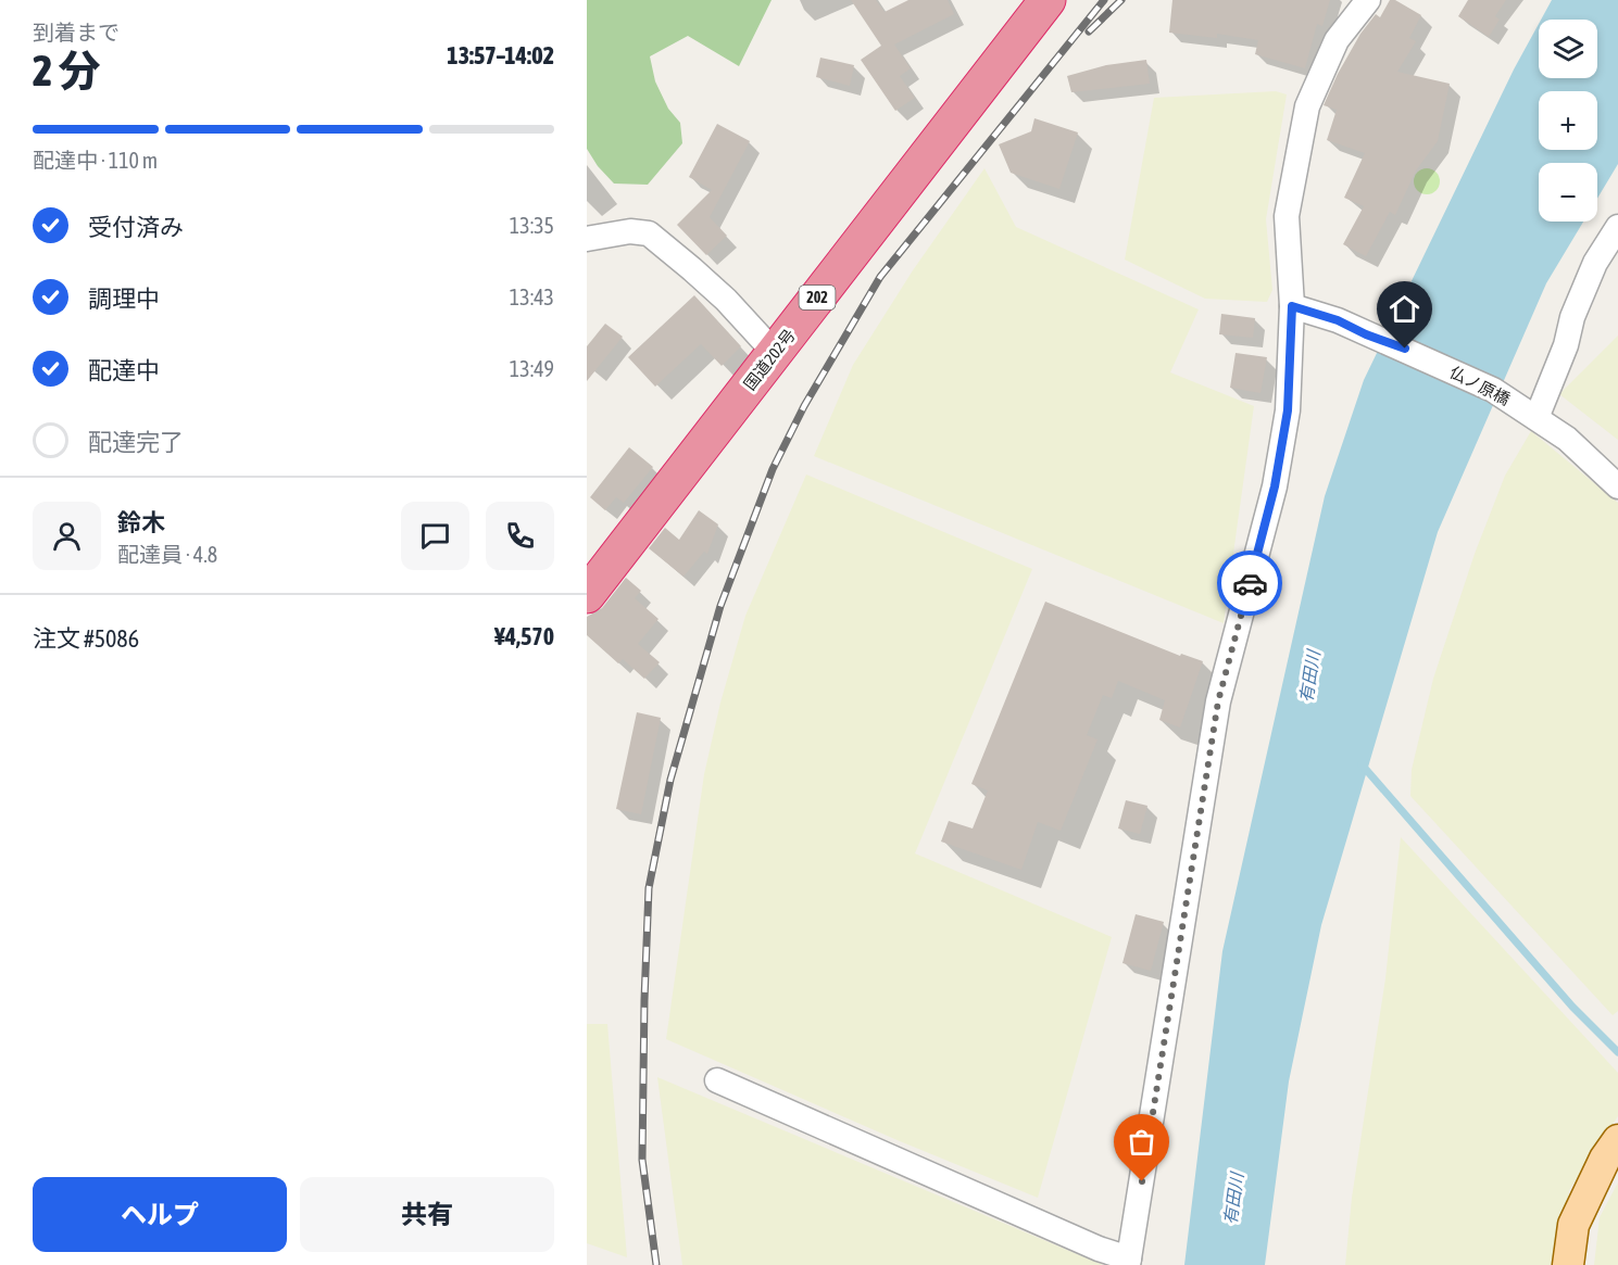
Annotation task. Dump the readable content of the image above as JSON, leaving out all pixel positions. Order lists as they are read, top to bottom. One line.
{"streets":{"highway":["202","国道202号"],"street":["仏ノ原橋"]},"water":["有田川"],"page":{"heading":["2 分","到着まで","13:57–14:02"],"panel":["鈴木","配達員 · 4.8","注文 #5086","¥4,570"],"map_buttons":["+","−"],"bar":"配達中 · 110 m","list":[["受付済み","13:35"],["調理中","13:43"],["配達中","13:49"],"配達完了"],"buttons":["ヘルプ","共有"]}}
